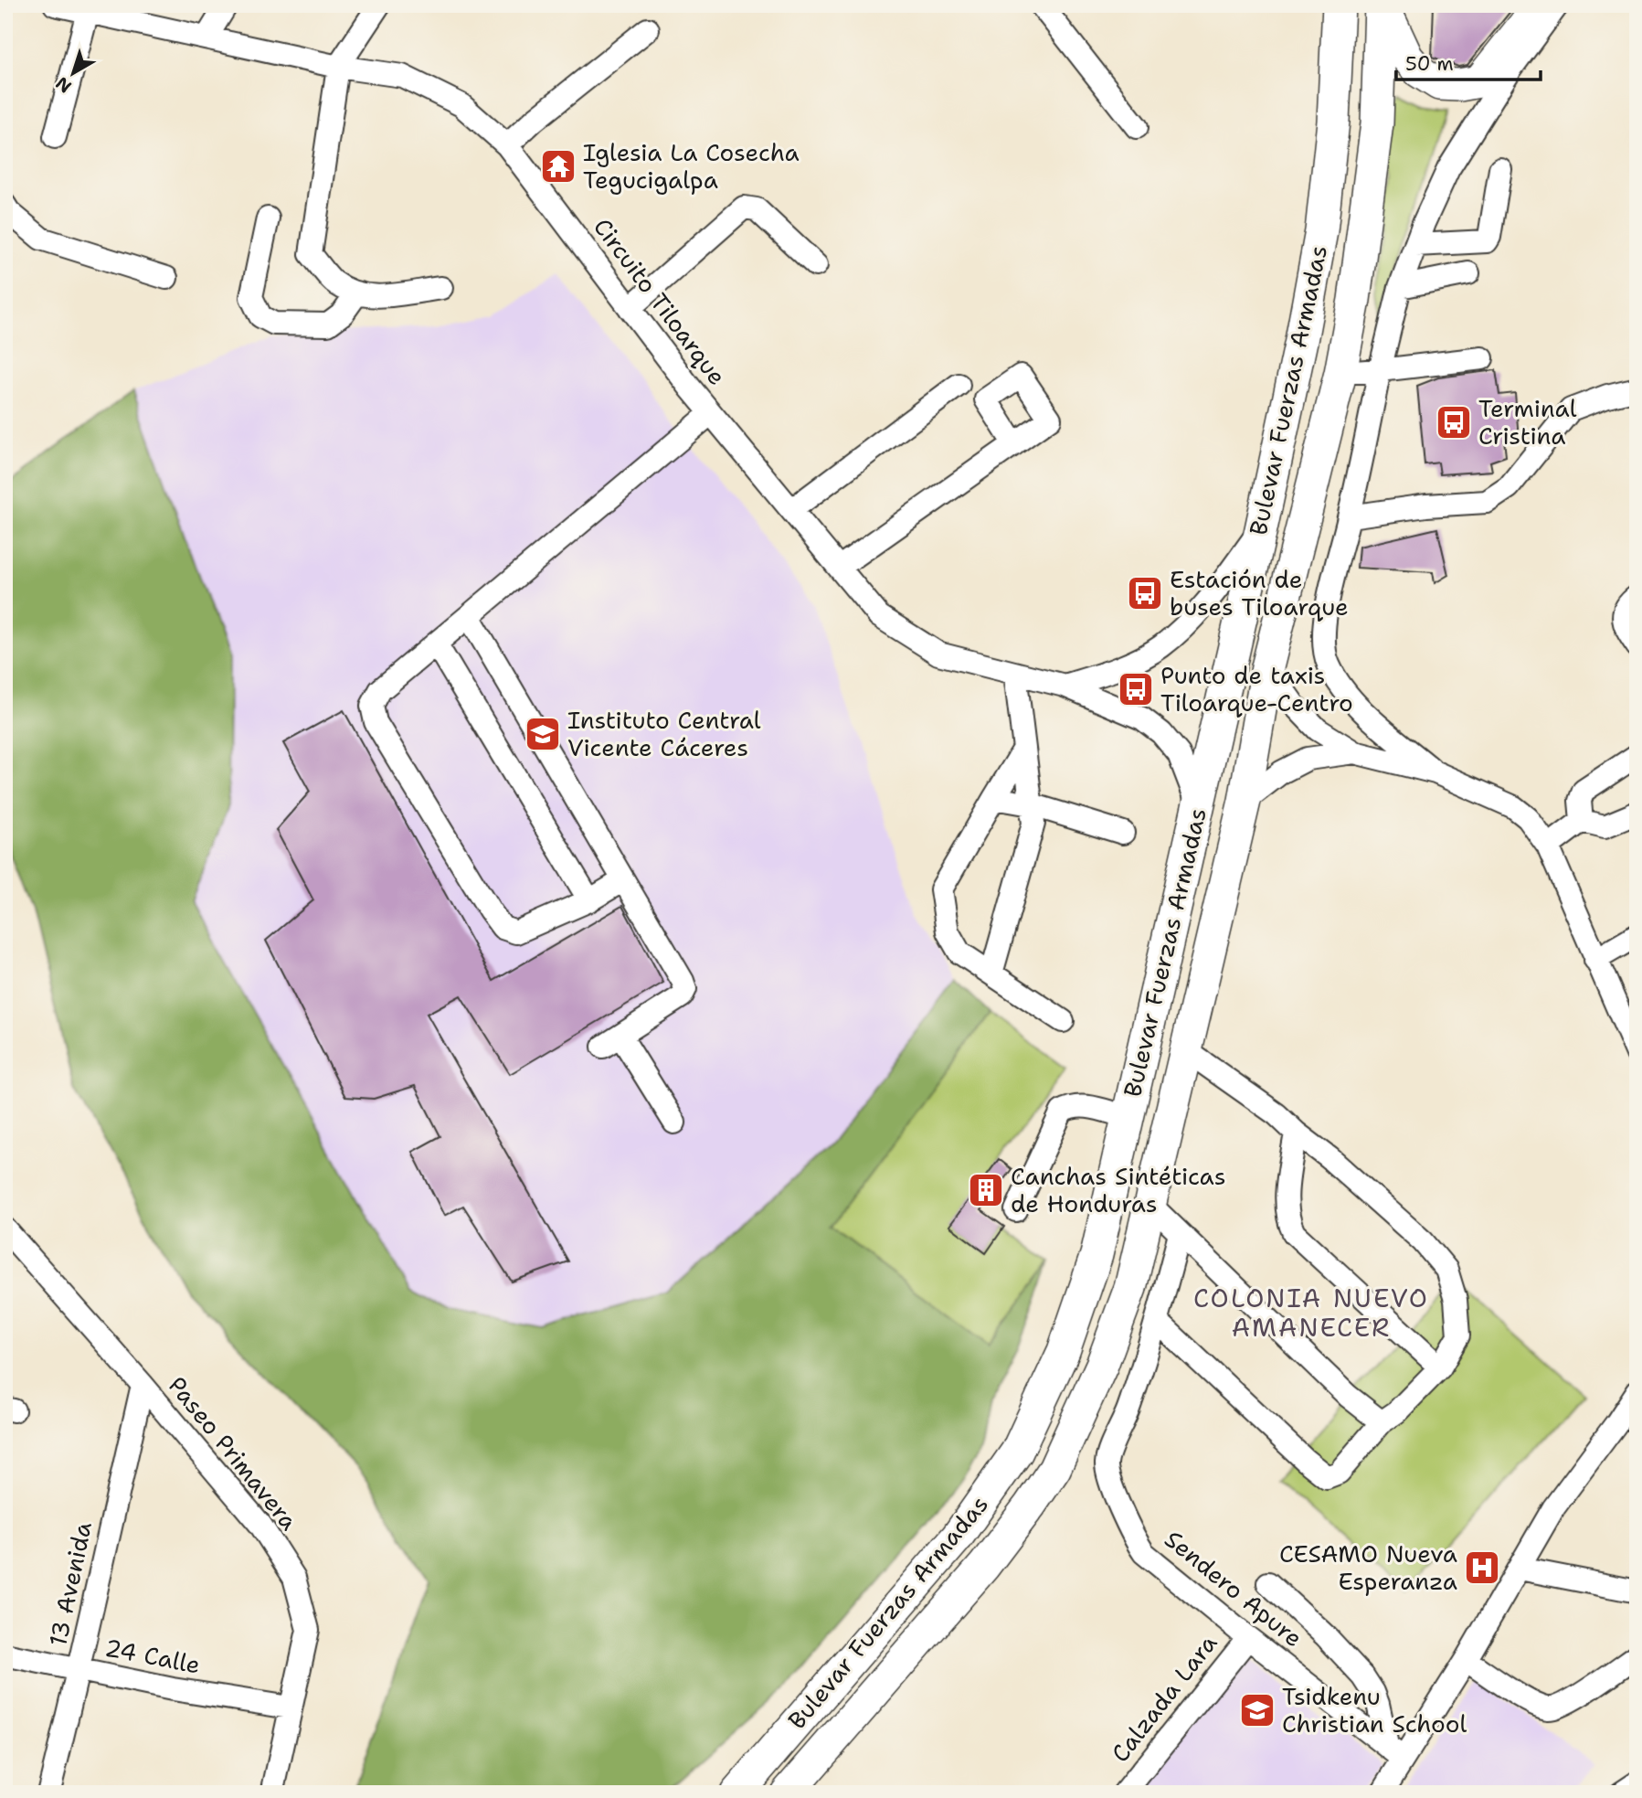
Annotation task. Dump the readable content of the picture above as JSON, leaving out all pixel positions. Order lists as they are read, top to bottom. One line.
{"streets":{"highway":["Bulevar Fuerzas Armadas"],"street":["Circuito Tiloarque","Paseo Primavera","13 Avenida","Sendero Apure","24 Calle","Calzada Lara"]},"crossings":[["Circuito Tiloarque","Bulevar Fuerzas Armadas"],["Paseo Primavera","13 Avenida"],["Paseo Primavera","24 Calle"],["13 Avenida","24 Calle"],["Sendero Apure","Calzada Lara"]],"districts":["COLONIA NUEVO AMANECER"],"places":{"temple":["Iglesia La Cosecha Tegucigalpa"],"bus stop":["Terminal Cristina","Estación de buses Tiloarque","Punto de taxis Tiloarque-Centro"],"school or university":["Instituto Central Vicente Cáceres","Tsidkenu Christian School"],"building":["Canchas Sintéticas de Honduras"],"hospital":["CESAMO Nueva Esperanza"]},"scale_bar":"50 m","north":"bottom left"}
